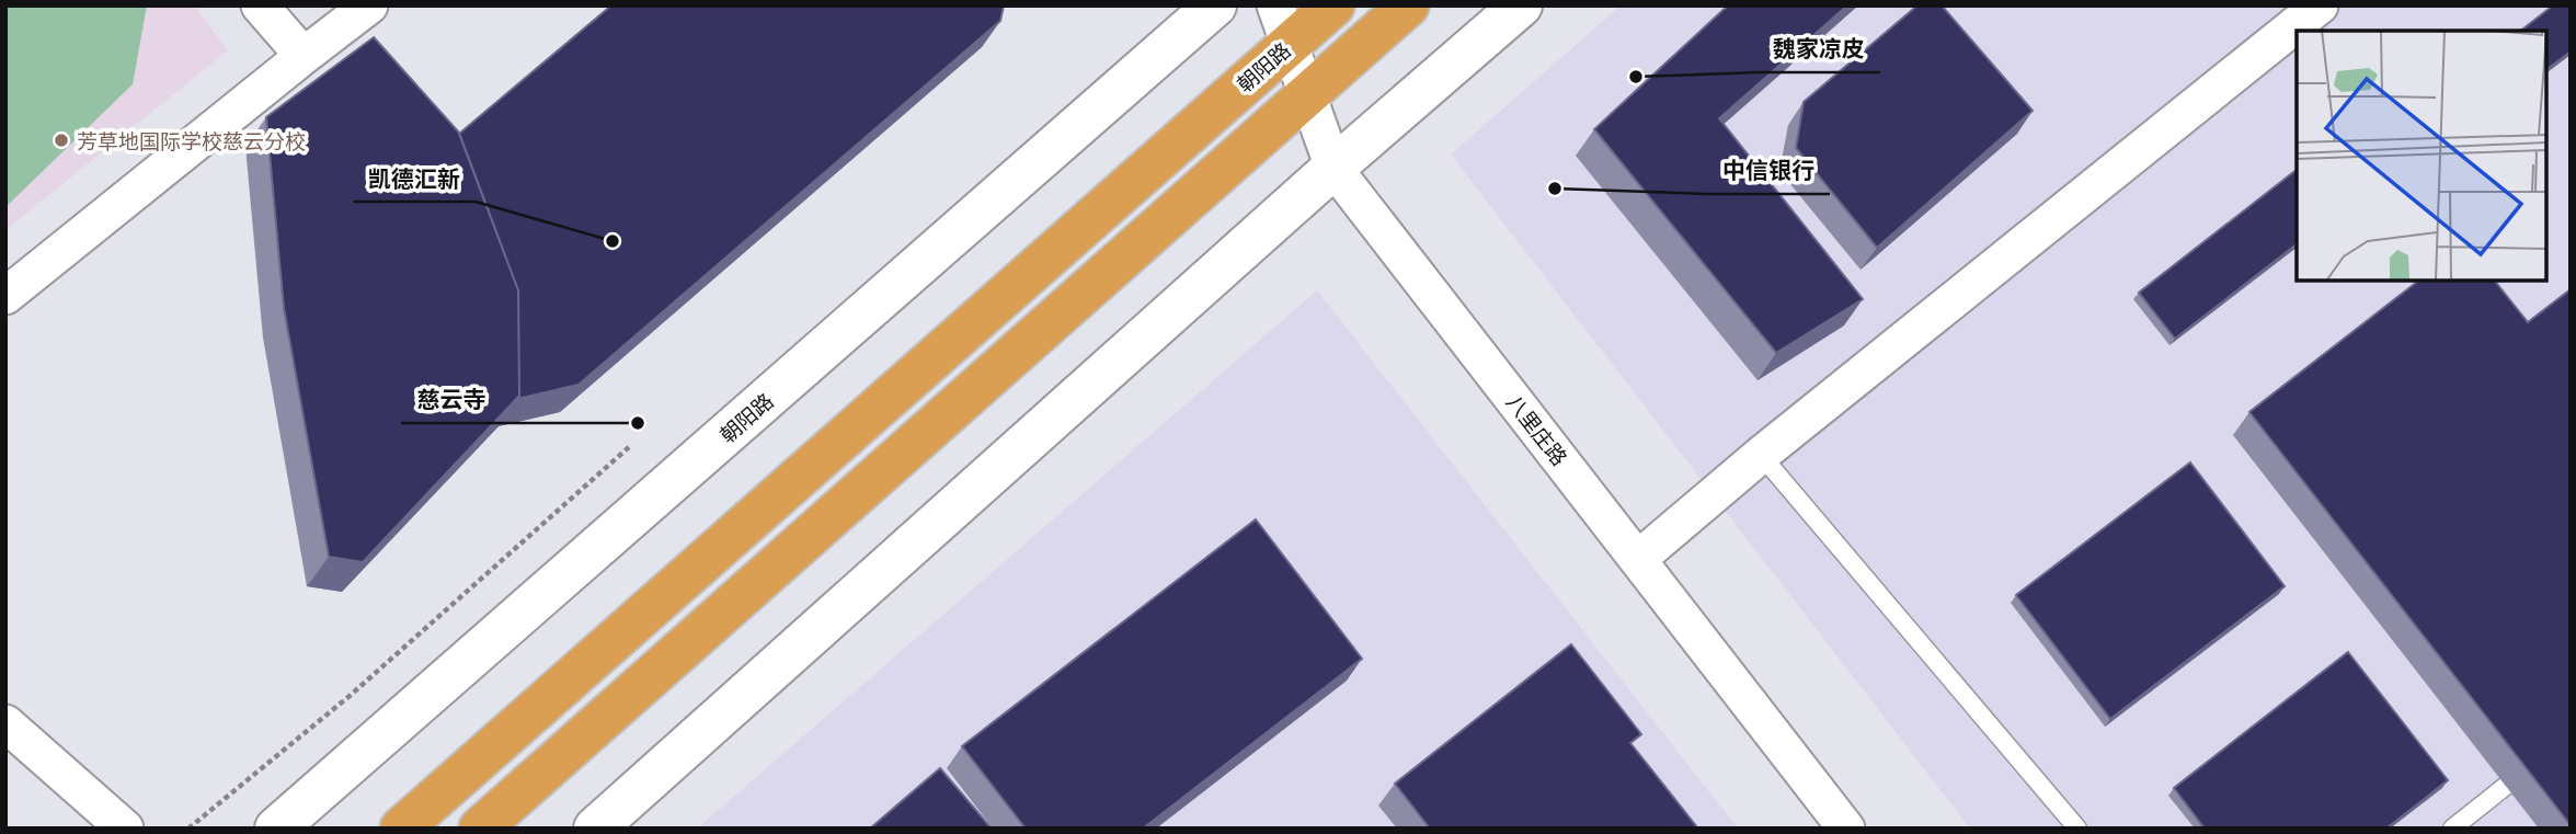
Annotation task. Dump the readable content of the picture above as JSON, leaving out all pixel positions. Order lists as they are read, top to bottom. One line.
{"streets":{"highway":["朝阳路"],"street":["八里庄路"]},"crossings":[["朝阳路","八里庄路"]],"places":["魏家凉皮","芳草地国际学校慈云分校","中信银行","凯德汇新","慈云寺"]}
